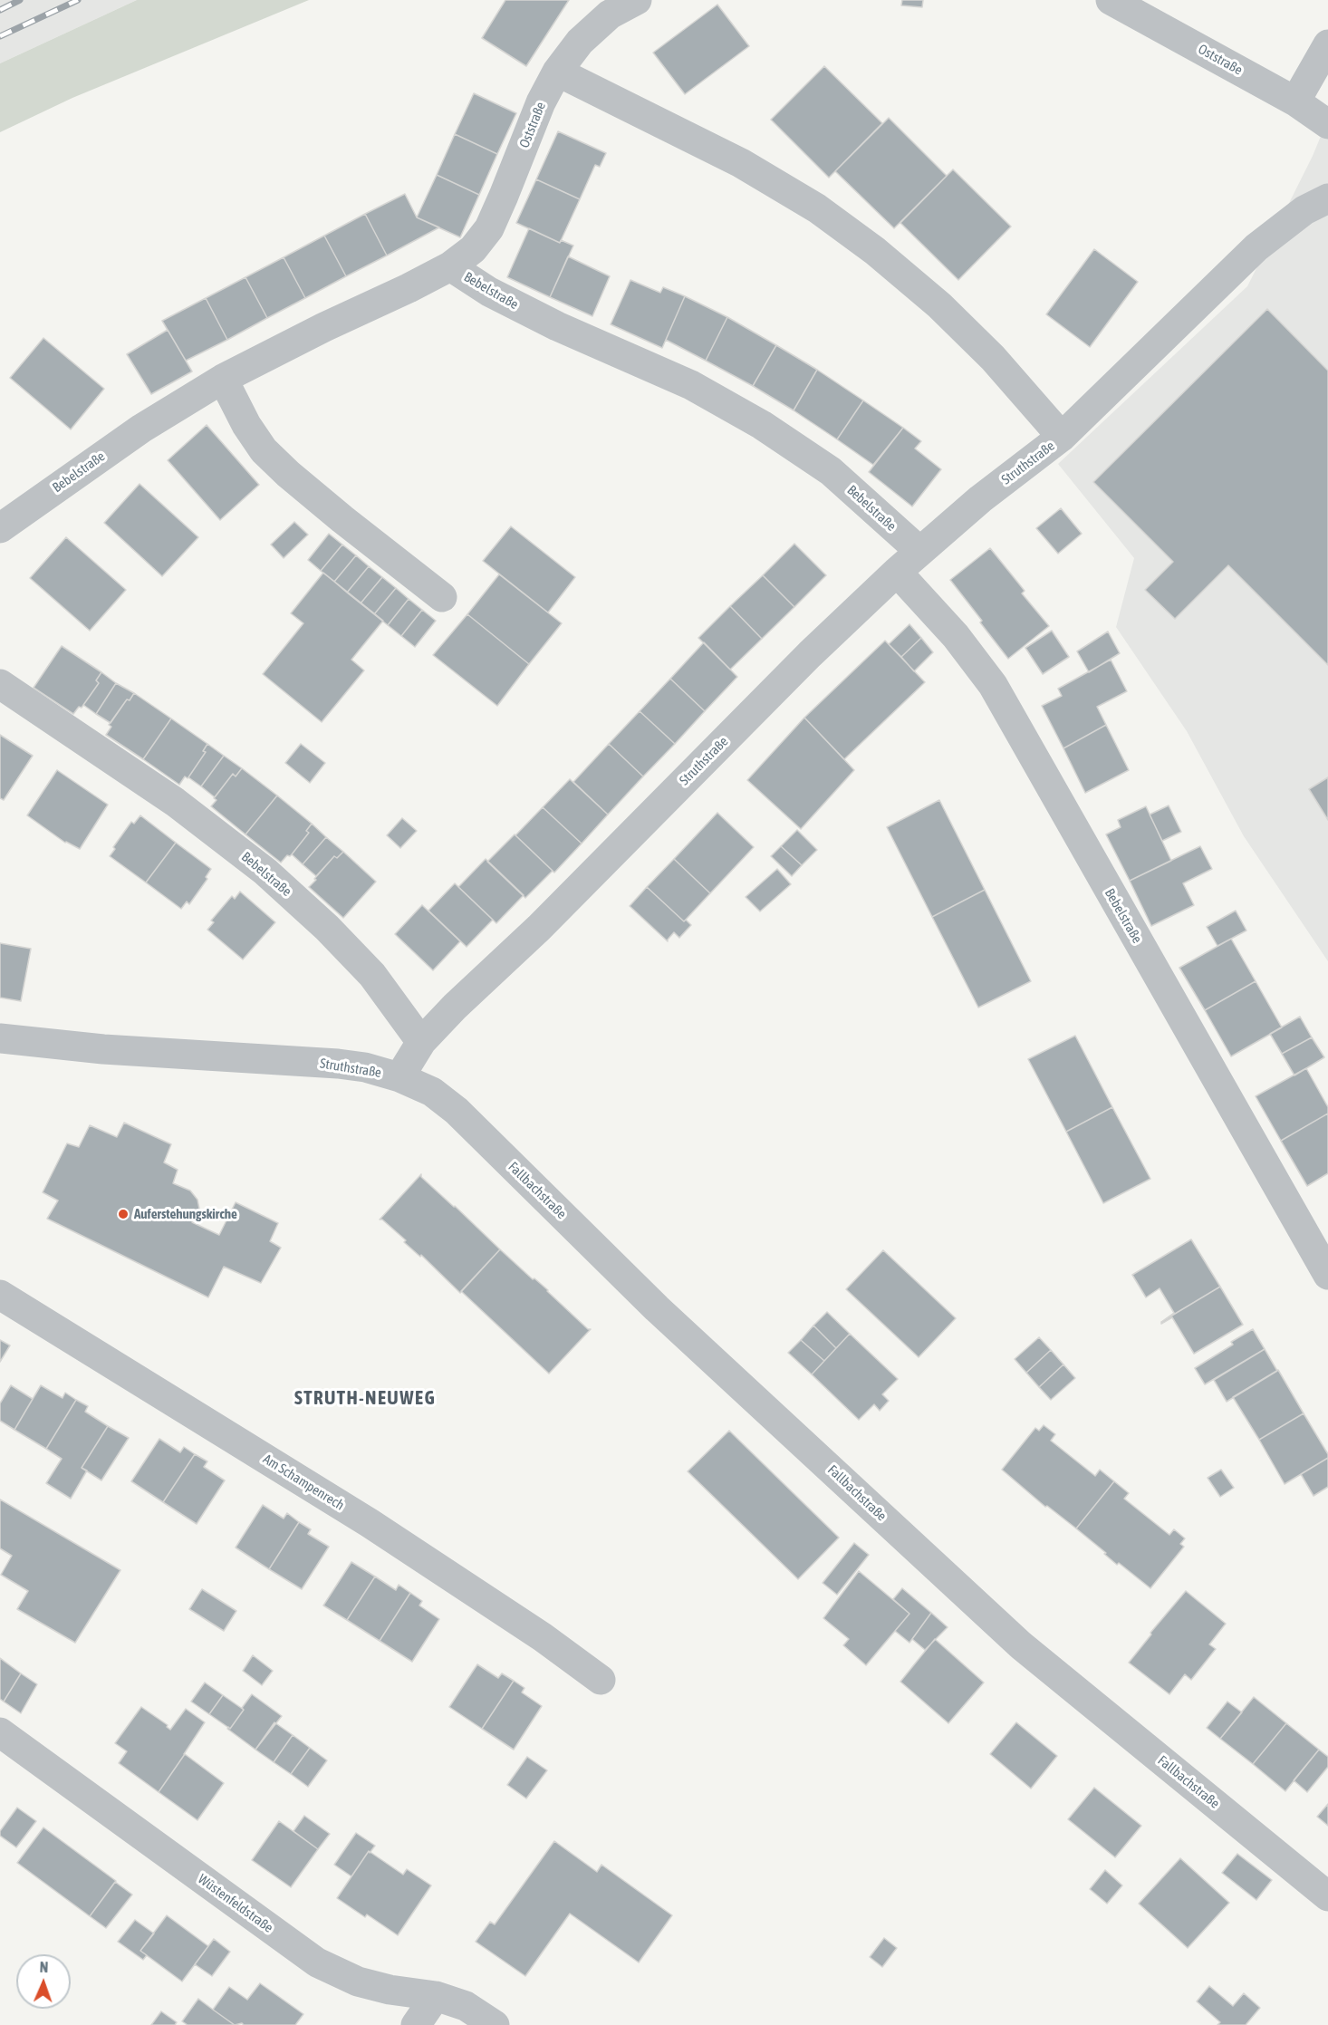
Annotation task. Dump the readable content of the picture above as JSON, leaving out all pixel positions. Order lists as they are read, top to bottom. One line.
{"streets":{"street":["Oststraße","Bebelstraße","Struthstraße","Fallbachstraße","Am Schampenrech","Wüstenfeldstraße"]},"crossings":[["Oststraße","Bebelstraße"],["Bebelstraße","Struthstraße"],["Struthstraße","Fallbachstraße"]],"districts":["STRUTH-NEUWEG"],"places":["Auferstehungskirche"],"north":"top"}
